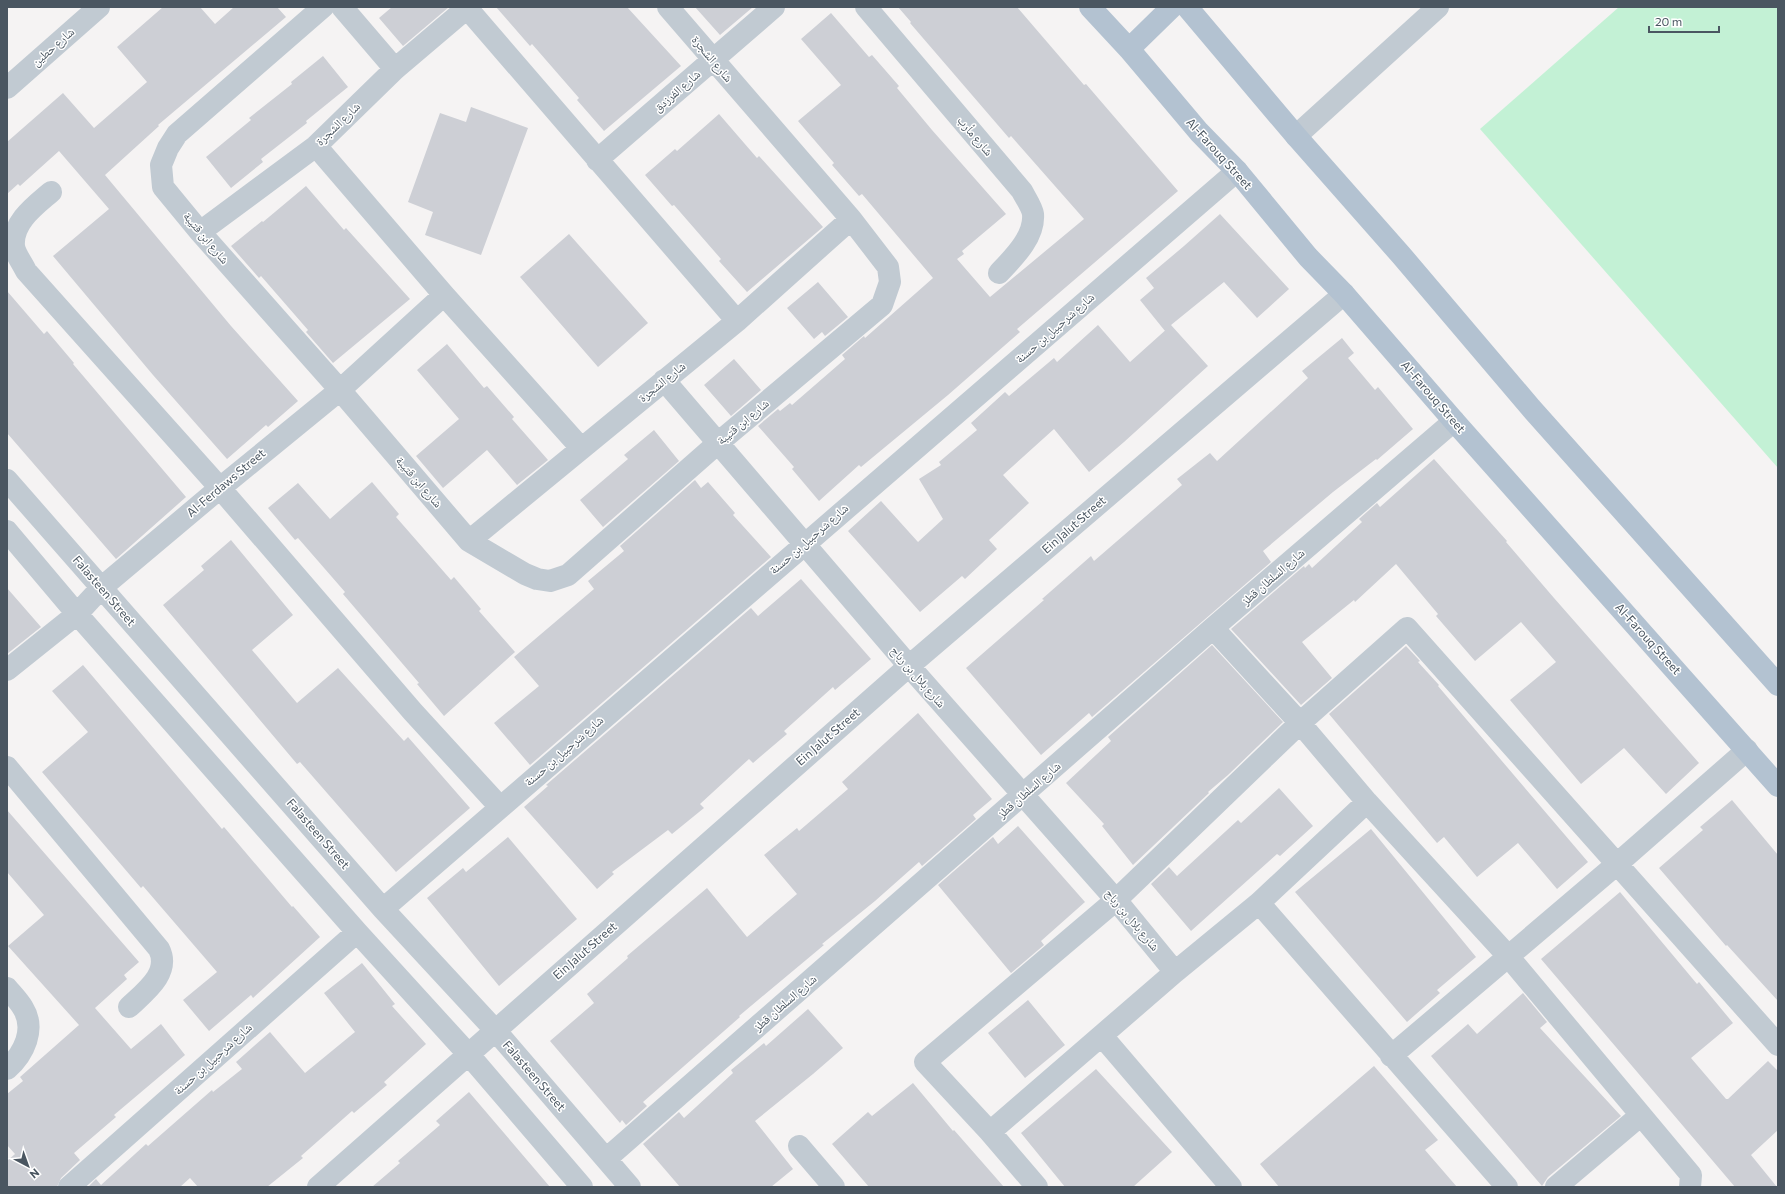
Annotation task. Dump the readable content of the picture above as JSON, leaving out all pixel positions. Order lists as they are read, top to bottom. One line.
{"streets":{"main road":["Al-Farouq Street"],"street":["شارع حطين","شارع الشجرة","شارع الفرزدق","شارع مأرب","شارع ابن قتيبة","شارع شرحبيل بن حسنة","Al-Ferdaws Street","Ein Jalut Street","شارع السلطان قطز","Falasteen Street","شارع بلال بن رباح"]},"crossings":[["شارع الشجرة","شارع الفرزدق"],["شارع الشجرة","شارع ابن قتيبة"],["شارع الشجرة","شارع بلال بن رباح"],["Al-Farouq Street","شارع شرحبيل بن حسنة"],["Al-Farouq Street","Ein Jalut Street"],["Al-Farouq Street","شارع السلطان قطز"],["شارع ابن قتيبة","Al-Ferdaws Street"],["شارع ابن قتيبة","شارع بلال بن رباح"],["شارع شرحبيل بن حسنة","Falasteen Street"],["شارع شرحبيل بن حسنة","شارع بلال بن رباح"],["Al-Ferdaws Street","Falasteen Street"],["Ein Jalut Street","Falasteen Street"],["Ein Jalut Street","شارع بلال بن رباح"],["شارع السلطان قطز","Falasteen Street"],["شارع السلطان قطز","شارع بلال بن رباح"]],"scale_bar":"20 m","north":"bottom right"}
